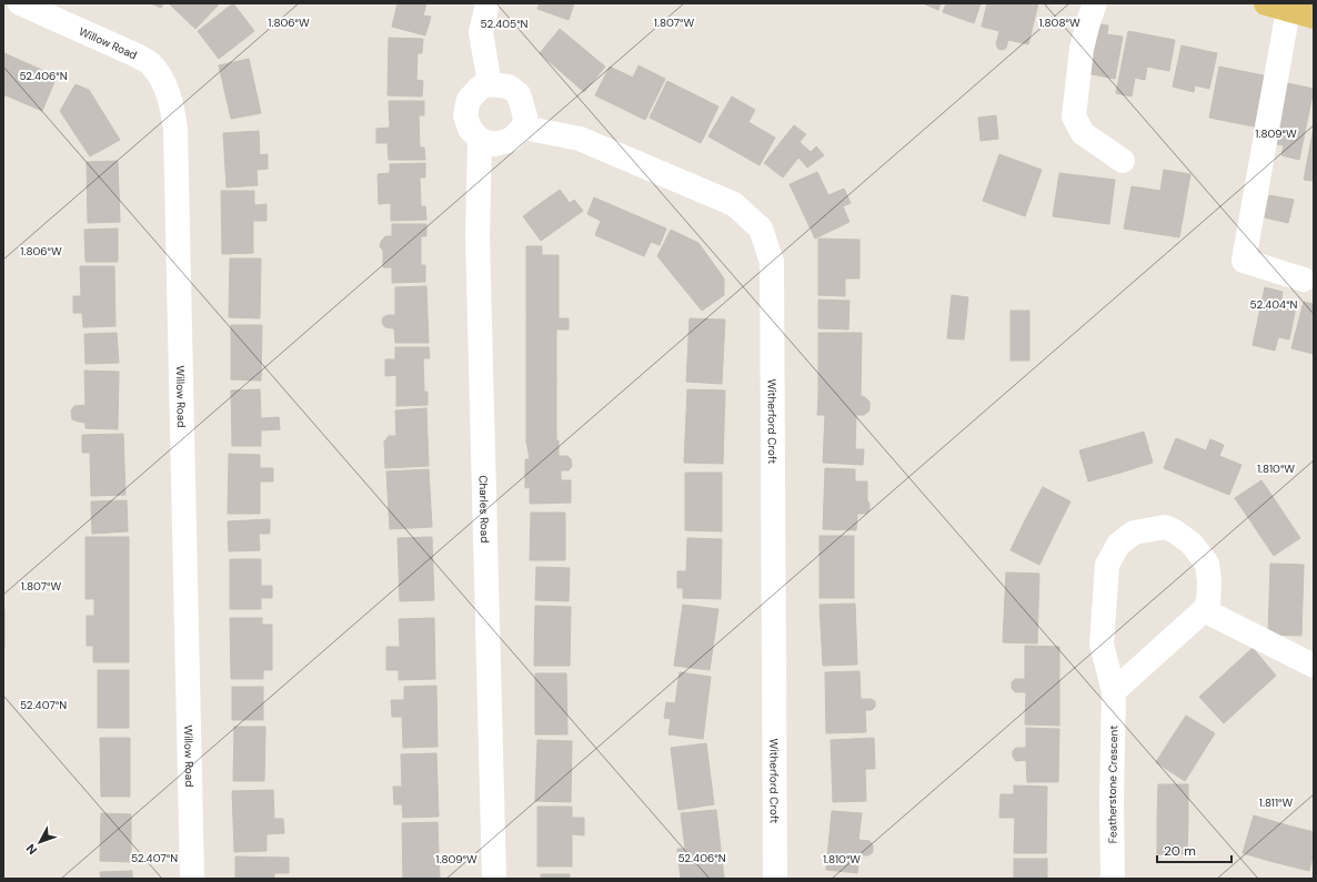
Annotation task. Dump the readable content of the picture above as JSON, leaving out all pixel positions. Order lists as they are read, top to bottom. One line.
{"streets":{"street":["Willow Road","Witherford Croft","Charles Road","Featherstone Crescent"]},"crossings":[["Witherford Croft","Charles Road"]],"scale_bar":"20 m","north":"bottom left","coordinates":["1.806°W","1.807°W","1.808°W","52.405°N","52.406°N","1.809°W","52.404°N","1.810°W","52.407°N","1.811°W"]}
